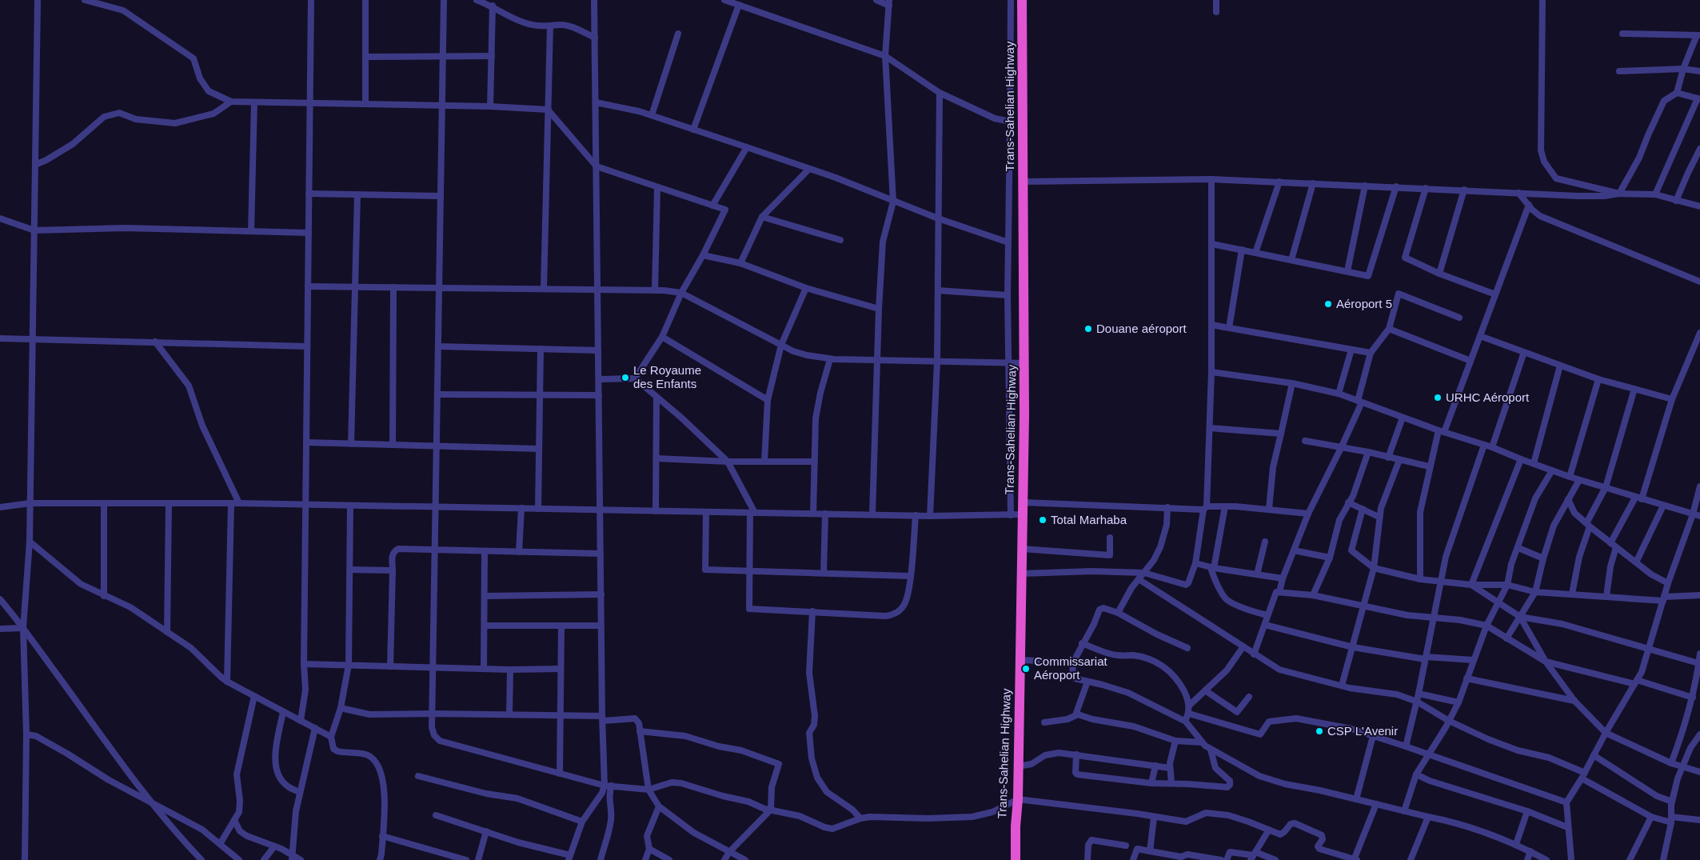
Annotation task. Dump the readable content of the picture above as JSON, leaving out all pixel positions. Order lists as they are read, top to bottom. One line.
{"streets":{"highway":["Trans-Sahelian Highway"]},"places":["Aéroport 5","Douane aéroport","Le Royaume des Enfants","URHC Aéroport","Total Marhaba","Commissariat Aéroport","CSP L'Avenir"]}
